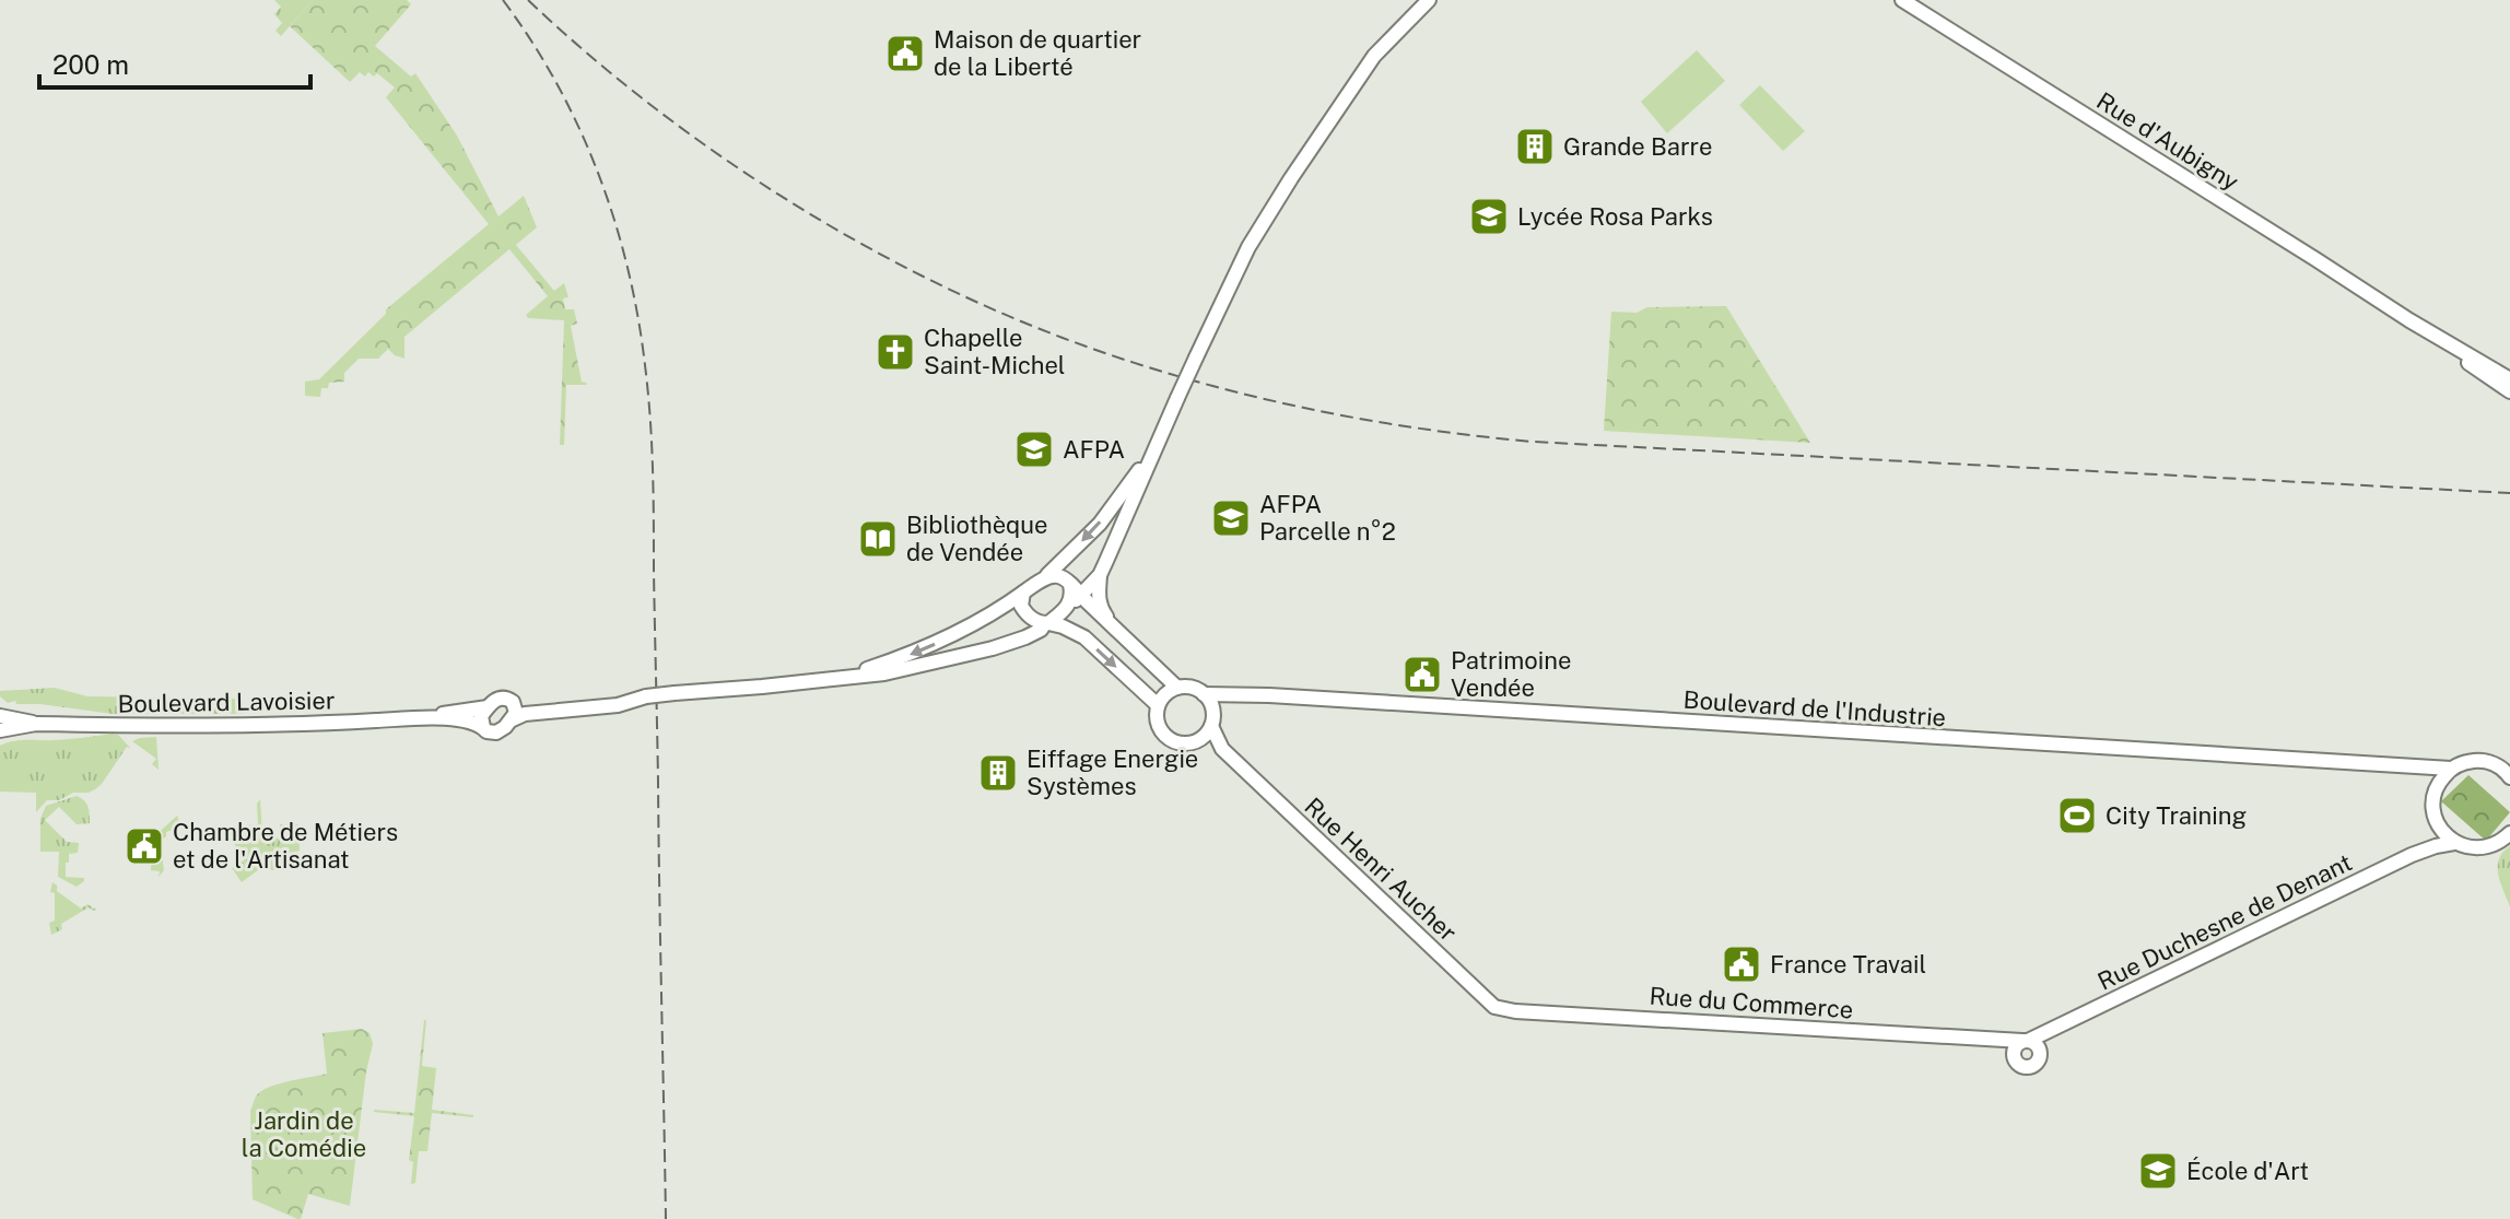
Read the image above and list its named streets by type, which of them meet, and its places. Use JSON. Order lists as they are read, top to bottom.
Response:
{
  "streets": {
    "main road": [
      "Rue d'Aubigny",
      "Boulevard Lavoisier",
      "Boulevard de l'Industrie",
      "Rue Henri Aucher",
      "Rue Duchesne de Denant",
      "Rue du Commerce"
    ]
  },
  "crossings": [
    ["Boulevard de l'Industrie", "Rue Henri Aucher"],
    ["Rue Henri Aucher", "Rue du Commerce"],
    ["Rue Duchesne de Denant", "Rue du Commerce"]
  ],
  "parks": ["Jardin de la Comédie"],
  "places": {
    "public building": [
      "Maison de quartier de la Liberté",
      "Patrimoine Vendée",
      "Chambre de Métiers et de l'Artisanat",
      "France Travail"
    ],
    "building": ["Grande Barre", "Eiffage Energie Systèmes"],
    "school or university": [
      "Lycée Rosa Parks",
      "AFPA",
      "AFPA Parcelle n°2",
      "École d'Art"
    ],
    "church": ["Chapelle Saint-Michel"],
    "library": ["Bibliothèque de Vendée"],
    "sports": ["City Training"]
  },
  "scale_bar": "200 m"
}
